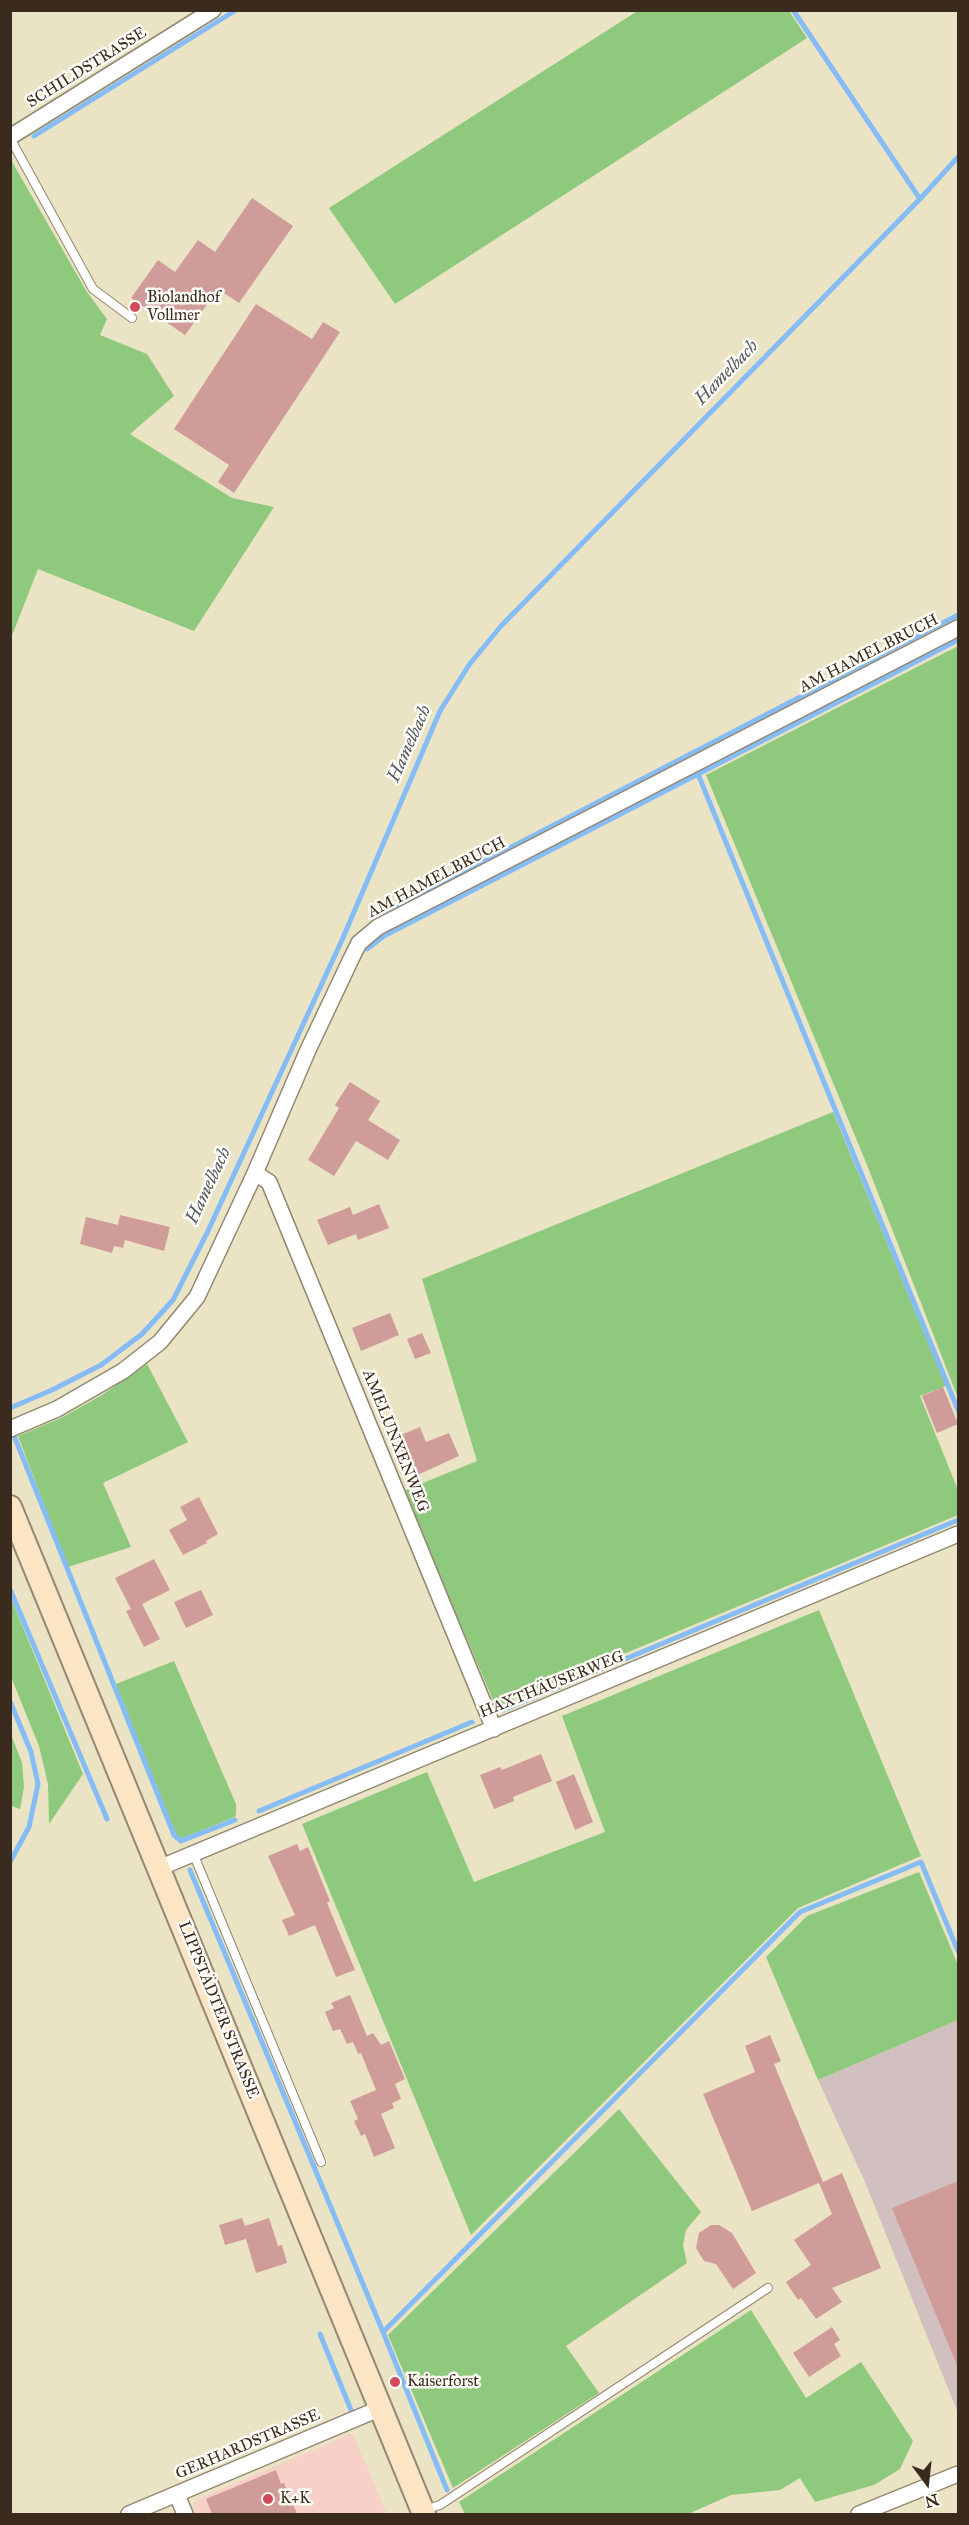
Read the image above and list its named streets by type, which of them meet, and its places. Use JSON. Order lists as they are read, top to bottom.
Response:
{
  "streets": {
    "street": [
      "SCHILDSTRASSE",
      "AM HAMELBRUCH",
      "AMELUNXENWEG",
      "HAXTHÄUSERWEG",
      "LIPPSTÄDTER STRASSE",
      "GERHARDSTRASSE"
    ]
  },
  "crossings": [
    ["AM HAMELBRUCH", "AMELUNXENWEG"],
    ["AMELUNXENWEG", "HAXTHÄUSERWEG"],
    ["HAXTHÄUSERWEG", "LIPPSTÄDTER STRASSE"],
    ["LIPPSTÄDTER STRASSE", "GERHARDSTRASSE"]
  ],
  "water": ["Hamelbach"],
  "places": ["Biolandhof Vollmer", "Kaiserforst", "K+K"],
  "north": "bottom"
}
